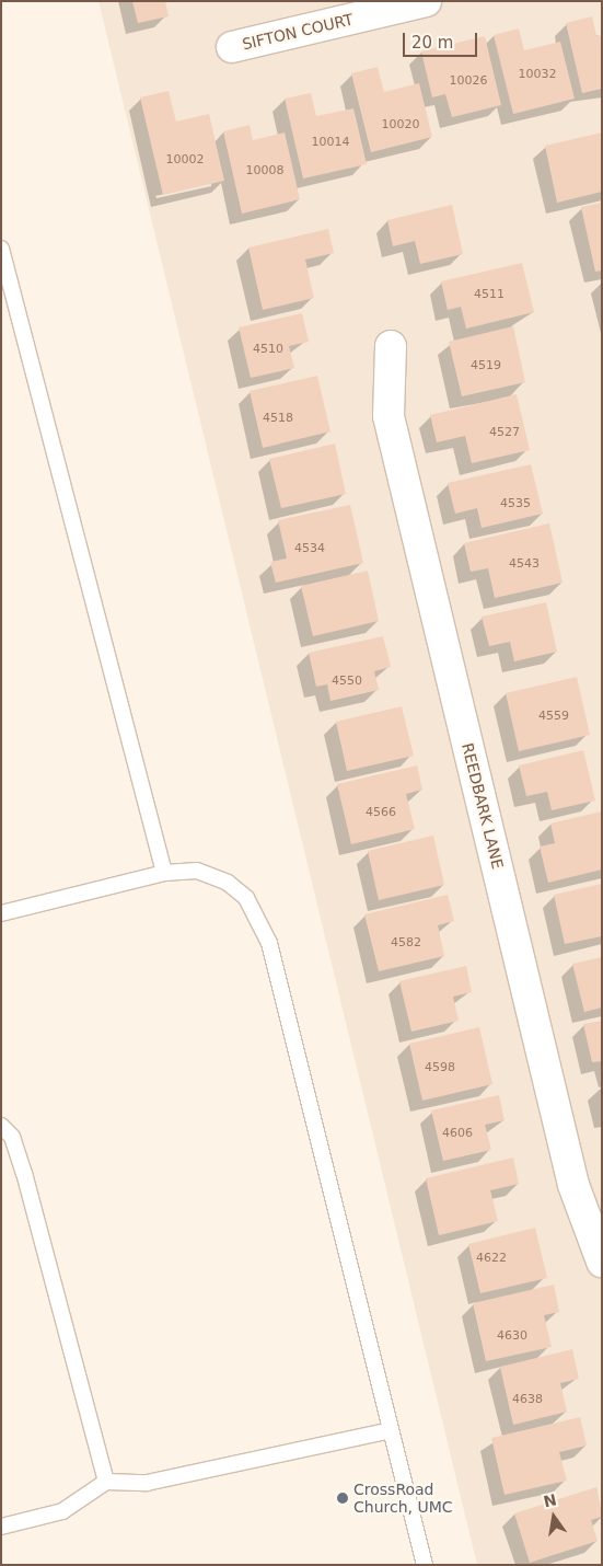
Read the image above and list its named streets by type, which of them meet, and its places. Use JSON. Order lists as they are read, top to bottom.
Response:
{
  "streets": {
    "street": ["SIFTON COURT", "REEDBARK LANE"]
  },
  "places": ["CrossRoad Church, UMC"],
  "house_numbers": [
    "10032",
    "10026",
    "10020",
    "10014",
    "10002",
    "10008",
    "4511",
    "4510",
    "4519",
    "4518",
    "4527",
    "4535",
    "4534",
    "4543",
    "4550",
    "4559",
    "4566",
    "4582",
    "4598",
    "4606",
    "4622",
    "4630",
    "4638"
  ],
  "scale_bar": "20 m",
  "north": "top"
}
